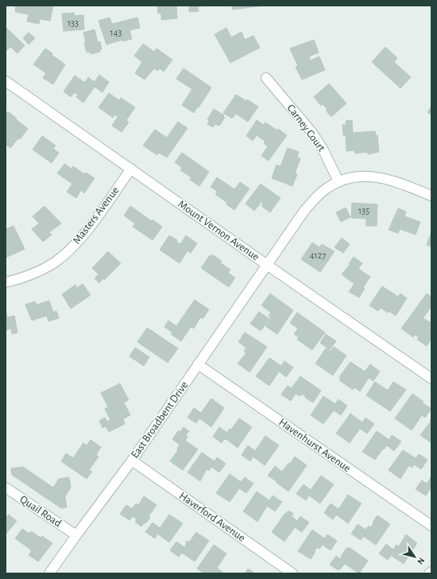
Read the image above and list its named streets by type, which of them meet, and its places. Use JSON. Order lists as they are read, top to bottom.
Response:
{
  "streets": {
    "street": [
      "Carney Court",
      "Masters Avenue",
      "Mount Vernon Avenue",
      "East Broadbent Drive",
      "Havenhurst Avenue",
      "Quail Road",
      "Haverford Avenue"
    ]
  },
  "crossings": [
    ["Carney Court", "East Broadbent Drive"],
    ["Masters Avenue", "Mount Vernon Avenue"],
    ["Mount Vernon Avenue", "East Broadbent Drive"],
    ["East Broadbent Drive", "Havenhurst Avenue"],
    ["East Broadbent Drive", "Quail Road"],
    ["East Broadbent Drive", "Haverford Avenue"]
  ],
  "house_numbers": [
    "133",
    "143",
    "135",
    "4127"
  ],
  "north": "bottom right"
}
